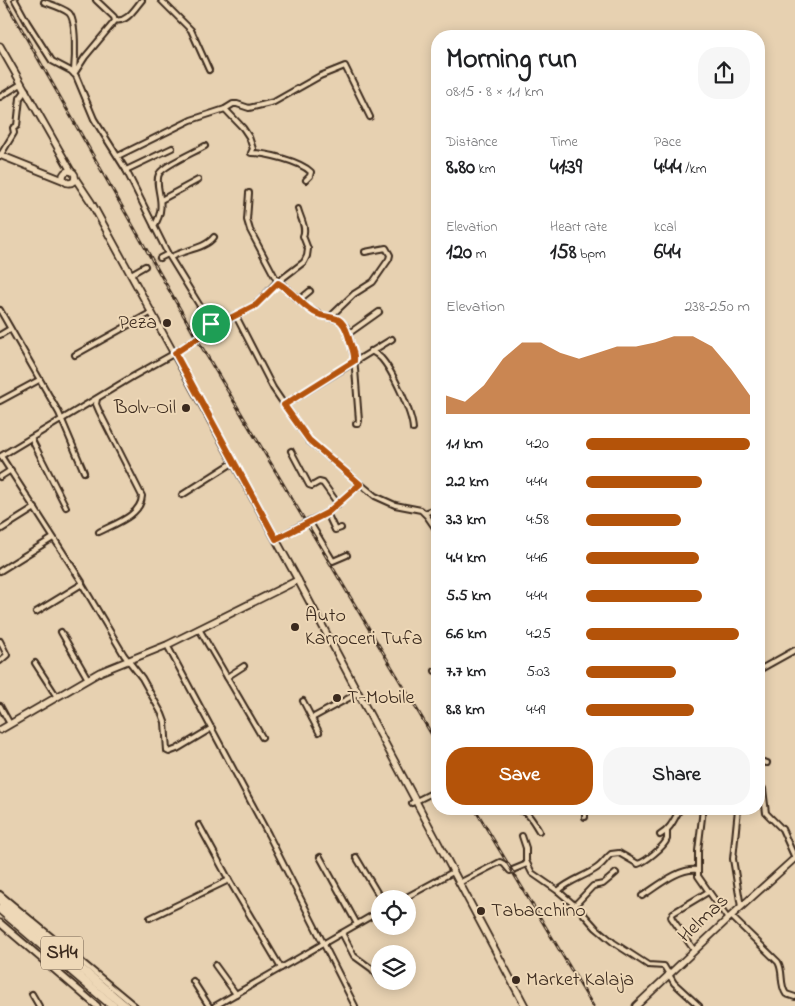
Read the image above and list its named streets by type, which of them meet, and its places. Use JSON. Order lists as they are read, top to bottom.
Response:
{
  "streets": {
    "highway": ["SH4"],
    "main road": ["Helmas"]
  },
  "places": [
    "Peza",
    "Bolv-Oil",
    "Auto Karroceri Tufa",
    "T-Mobile",
    "Tabacchino",
    "Market Kalaja"
  ],
  "page": {
    "heading": ["Morning run", "08:15 · 8 × 1.1 km"],
    "stats": [
      ["Distance", "8.80 km"],
      ["Time", "41:39"],
      ["Pace", "4:44 /km"],
      ["Elevation", "120 m"],
      ["Heart rate", "158 bpm"],
      ["kcal", "644"]
    ],
    "chart": ["Elevation", "238–250 m"],
    "list": [
      {
        "name": "1.1 km",
        "note": "4:20"
      },
      {
        "name": "2.2 km",
        "note": "4:44"
      },
      {
        "name": "3.3 km",
        "note": "4:58"
      },
      {
        "name": "4.4 km",
        "note": "4:46"
      },
      {
        "name": "5.5 km",
        "note": "4:44"
      },
      {
        "name": "6.6 km",
        "note": "4:25"
      },
      {
        "name": "7.7 km",
        "note": "5:03"
      },
      {
        "name": "8.8 km",
        "note": "4:49"
      }
    ],
    "buttons": ["Save", "Share"]
  }
}
